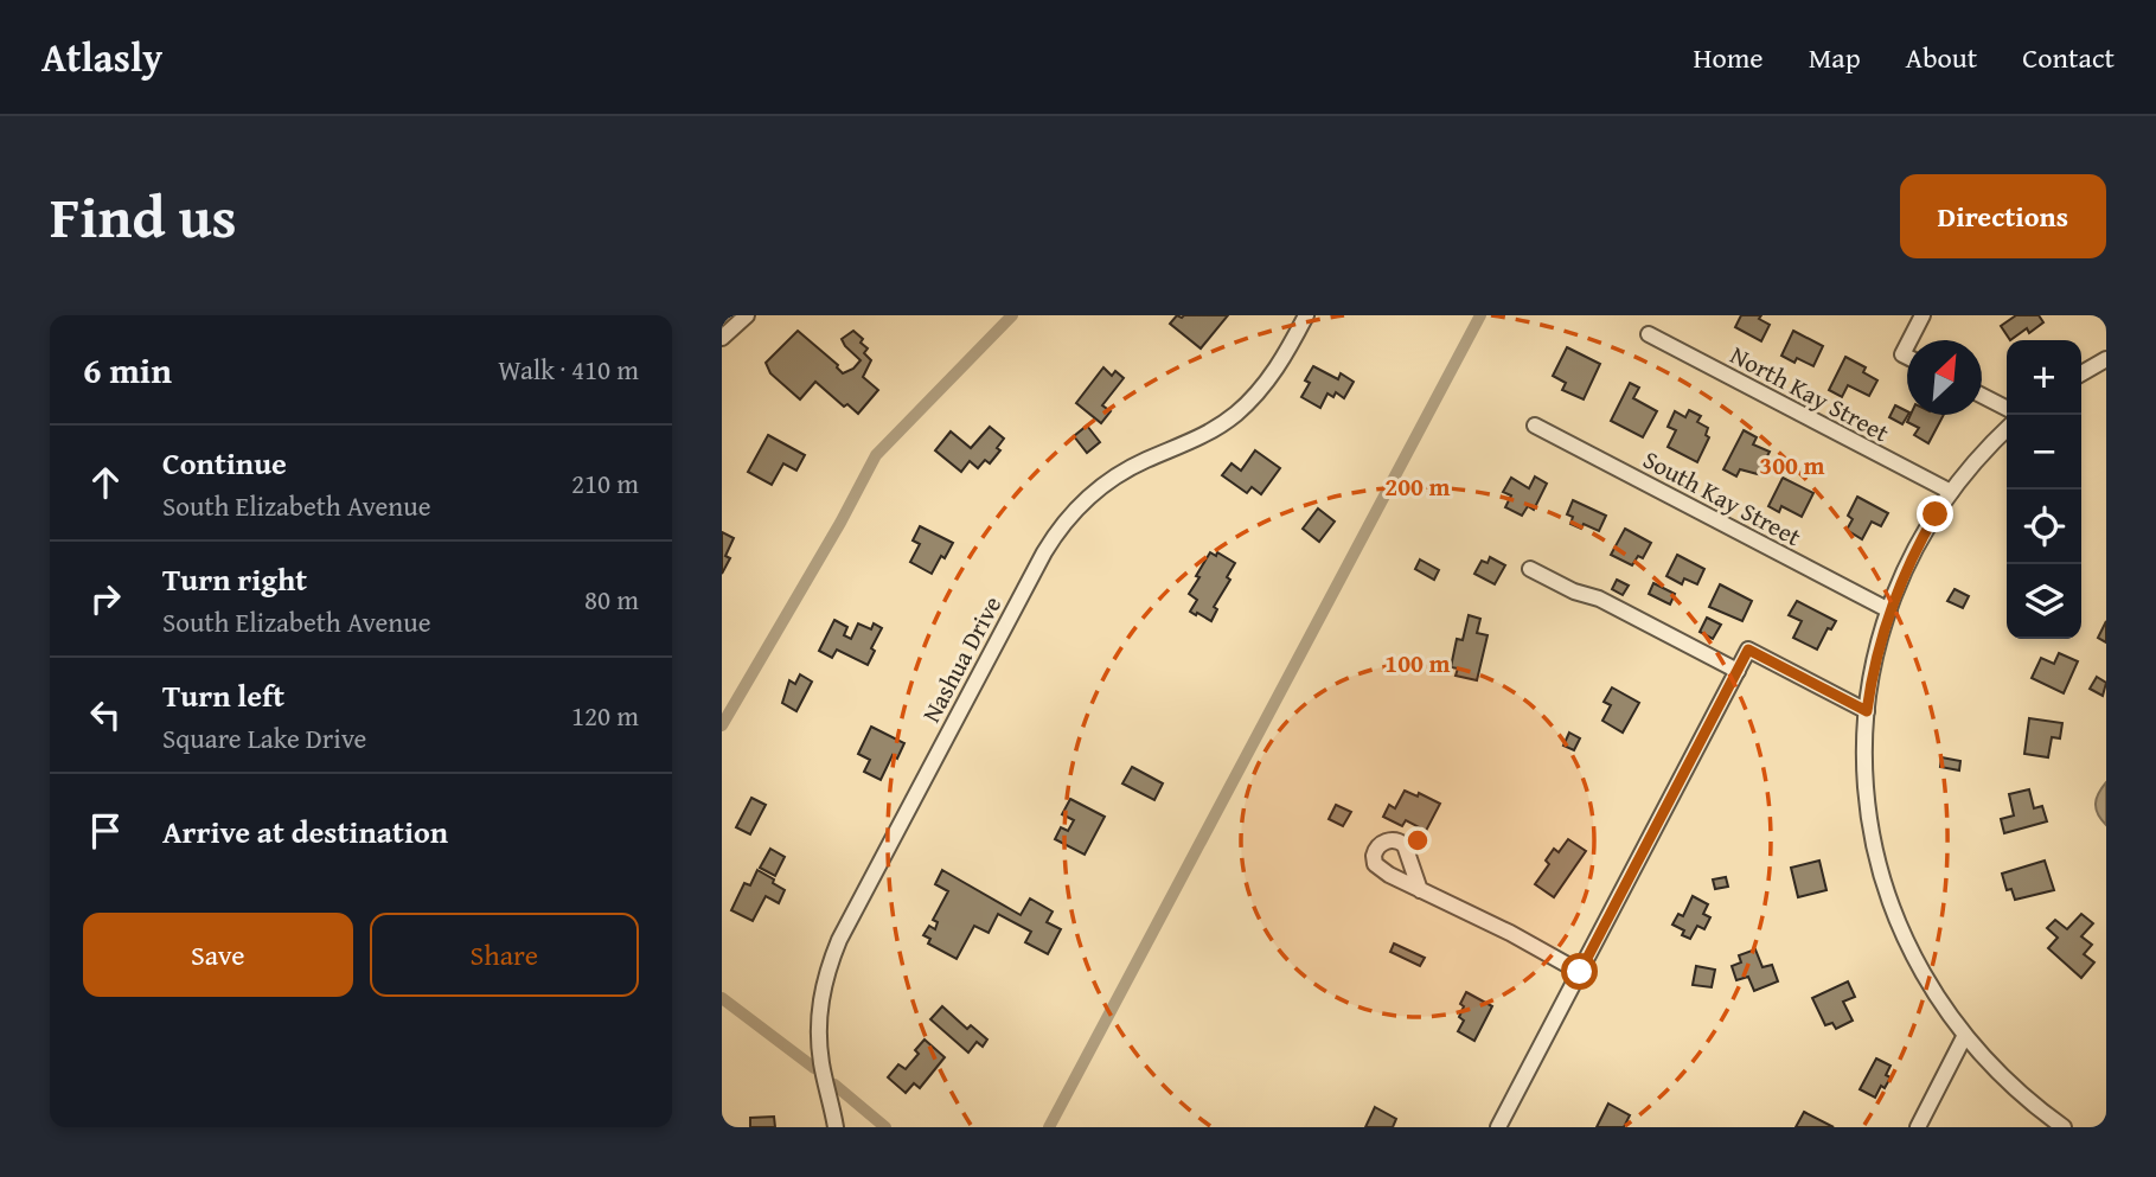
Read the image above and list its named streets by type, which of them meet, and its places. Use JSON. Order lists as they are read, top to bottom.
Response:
{
  "streets": {
    "street": ["North Kay Street", "South Kay Street", "Nashua Drive"]
  },
  "north": "top right",
  "page": {
    "header": "Atlasly",
    "nav": [
      "Home",
      "Map",
      "About",
      "Contact"
    ],
    "title": "Find us",
    "buttons": [
      "Directions",
      ["Save", "Share"]
    ],
    "heading": ["6 min", "Walk · 410 m"],
    "map_buttons": ["+", "−"],
    "list": [
      ["Continue", "South Elizabeth Avenue", "210 m"],
      ["Turn right", "South Elizabeth Avenue", "80 m"],
      ["Turn left", "Square Lake Drive", "120 m"],
      "Arrive at destination"
    ]
  },
  "rings": ["300 m", "200 m", "100 m"]
}
